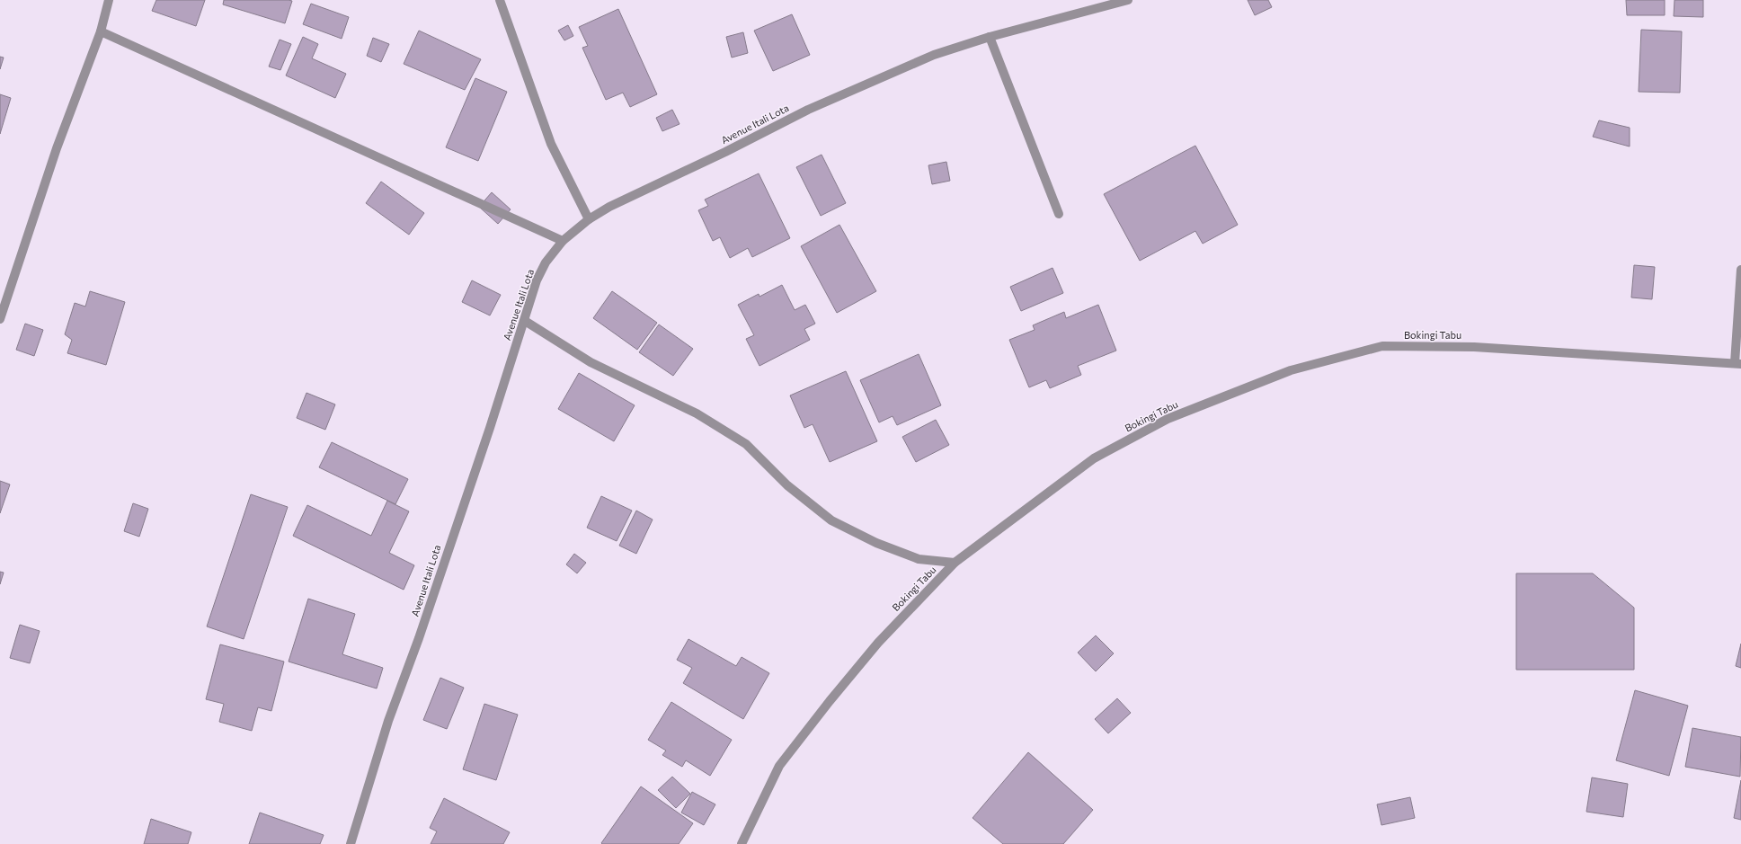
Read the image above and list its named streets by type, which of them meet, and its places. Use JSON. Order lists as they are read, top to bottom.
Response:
{
  "streets": {
    "street": ["Avenue Itali Lota", "Bokingi Tabu"]
  }
}
